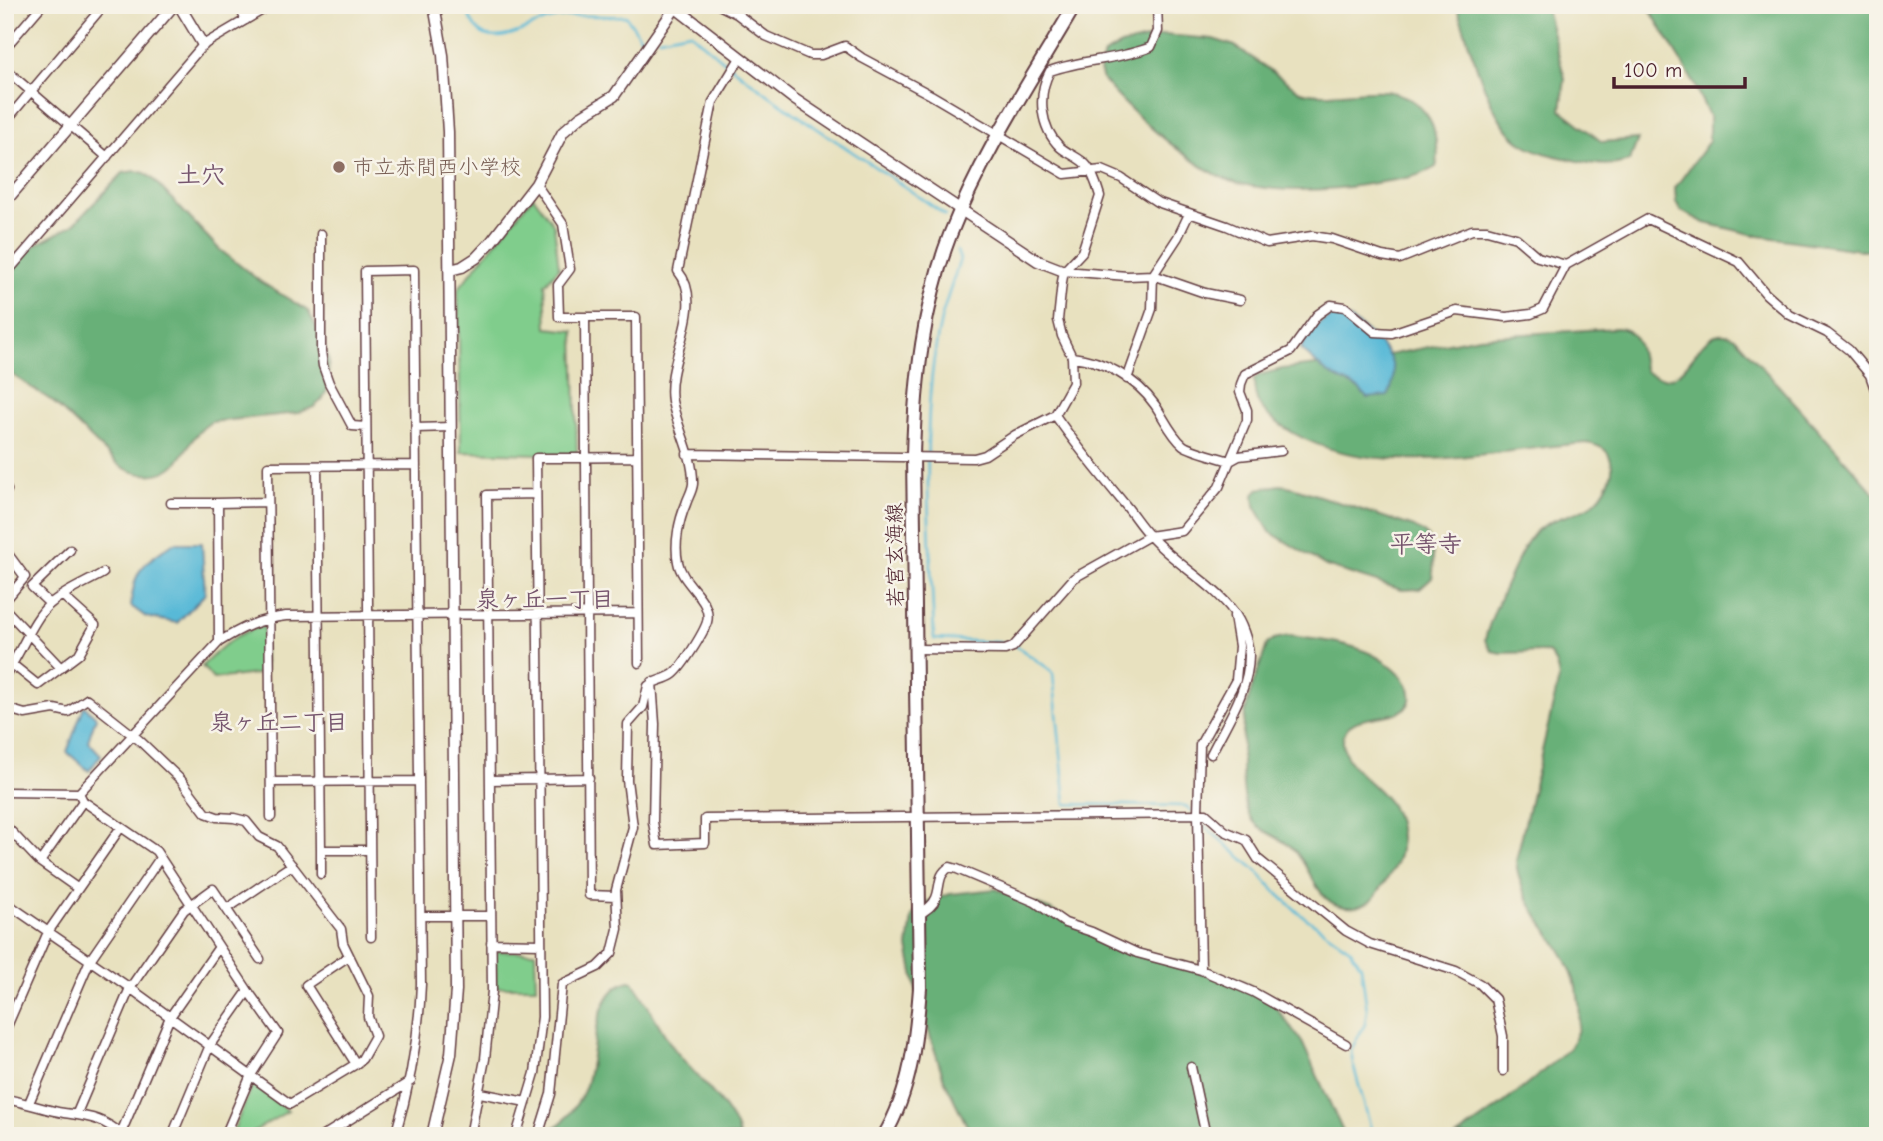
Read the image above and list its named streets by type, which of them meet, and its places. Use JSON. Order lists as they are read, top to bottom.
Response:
{
  "streets": {
    "main road": ["若宮玄海線"]
  },
  "districts": [
    "土穴",
    "平等寺",
    "泉ヶ丘一丁目",
    "泉ヶ丘二丁目"
  ],
  "places": ["市立赤間西小学校"],
  "scale_bar": "100 m"
}
